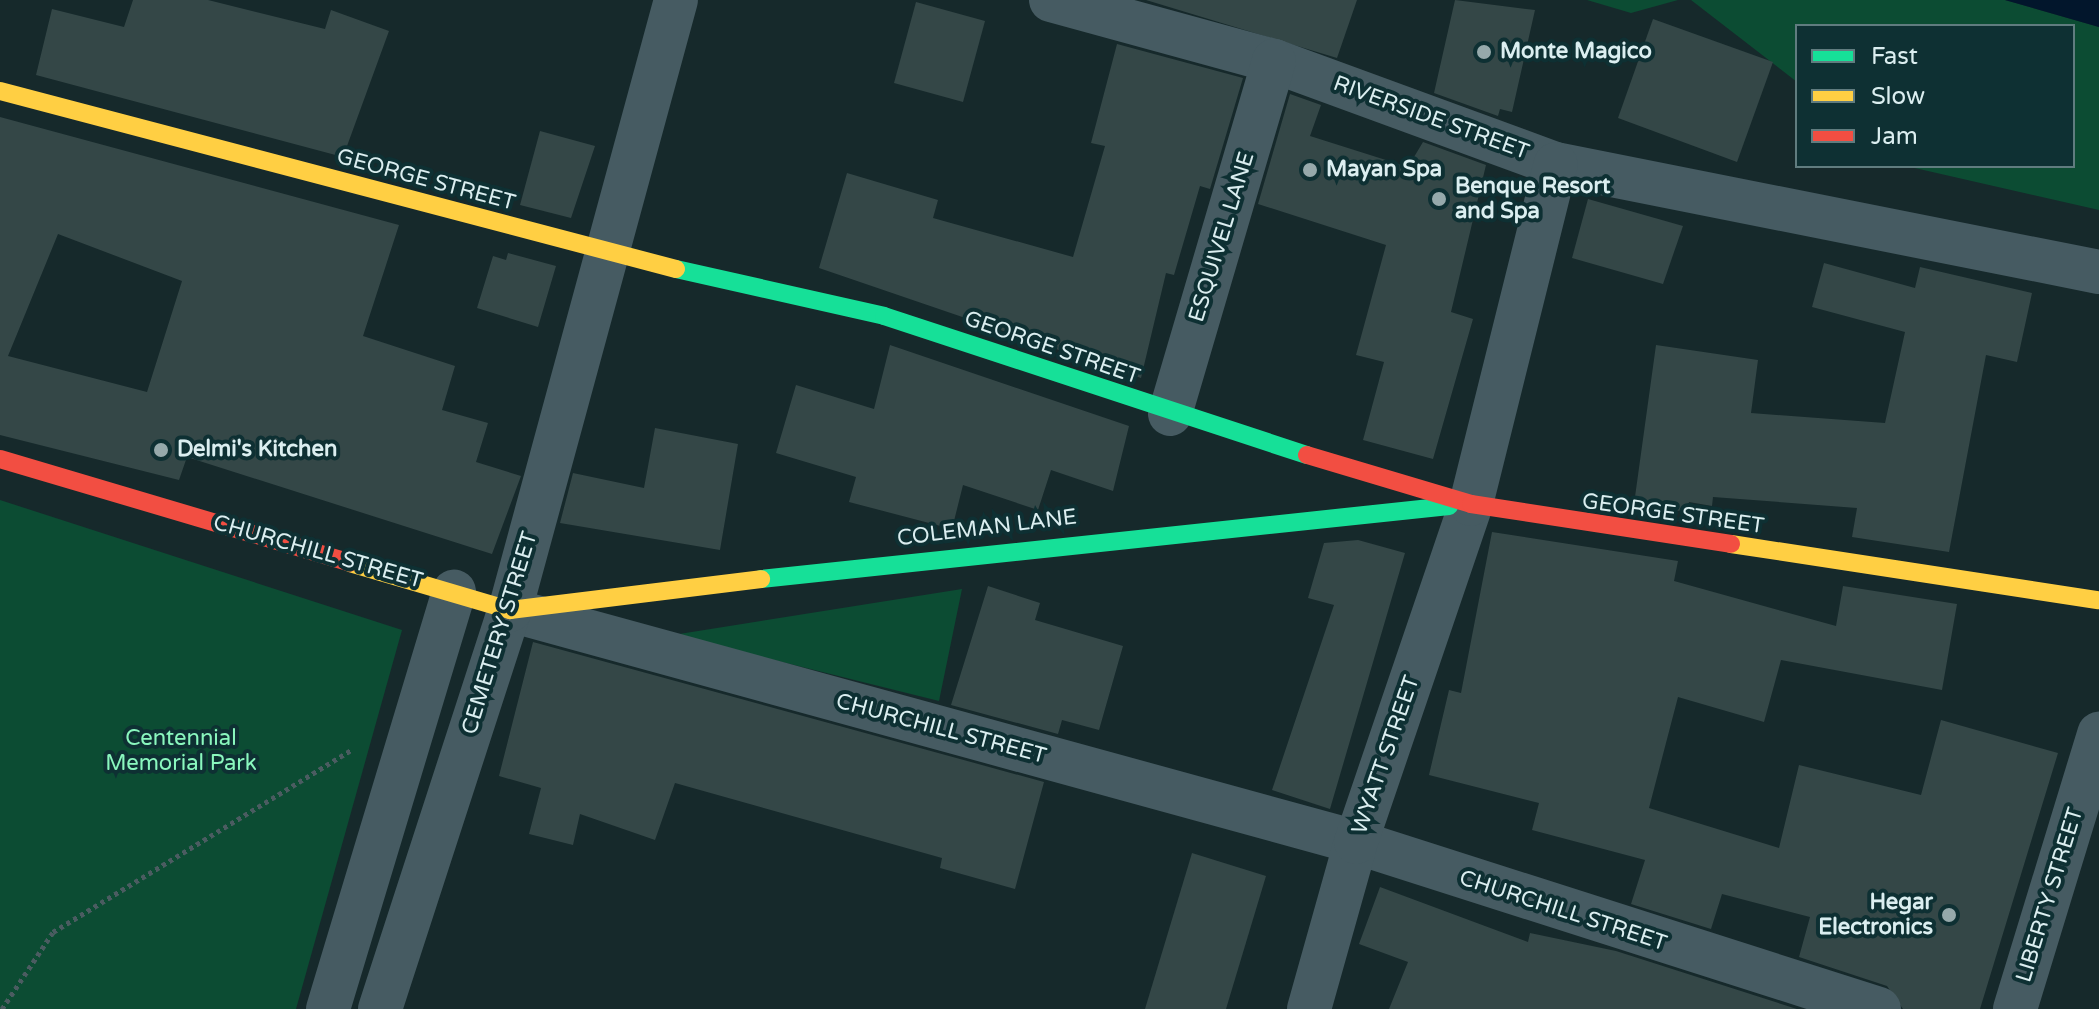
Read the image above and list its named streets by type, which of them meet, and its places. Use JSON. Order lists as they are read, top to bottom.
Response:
{
  "streets": {
    "street": [
      "RIVERSIDE STREET",
      "GEORGE STREET",
      "ESQUIVEL LANE",
      "COLEMAN LANE",
      "CHURCHILL STREET",
      "CEMETERY STREET",
      "WYATT STREET",
      "LIBERTY STREET"
    ]
  },
  "crossings": [
    ["RIVERSIDE STREET", "ESQUIVEL LANE"],
    ["RIVERSIDE STREET", "WYATT STREET"],
    ["GEORGE STREET", "ESQUIVEL LANE"],
    ["GEORGE STREET", "COLEMAN LANE"],
    ["GEORGE STREET", "CEMETERY STREET"],
    ["GEORGE STREET", "WYATT STREET"],
    ["COLEMAN LANE", "CHURCHILL STREET"],
    ["COLEMAN LANE", "CEMETERY STREET"],
    ["COLEMAN LANE", "WYATT STREET"],
    ["CHURCHILL STREET", "CEMETERY STREET"],
    ["CHURCHILL STREET", "WYATT STREET"]
  ],
  "parks": ["Centennial Memorial Park"],
  "places": [
    "Monte Magico",
    "Mayan Spa",
    "Benque Resort and Spa",
    "Delmi's Kitchen",
    "Hegar Electronics"
  ],
  "legend": ["Fast", "Slow", "Jam"]
}
